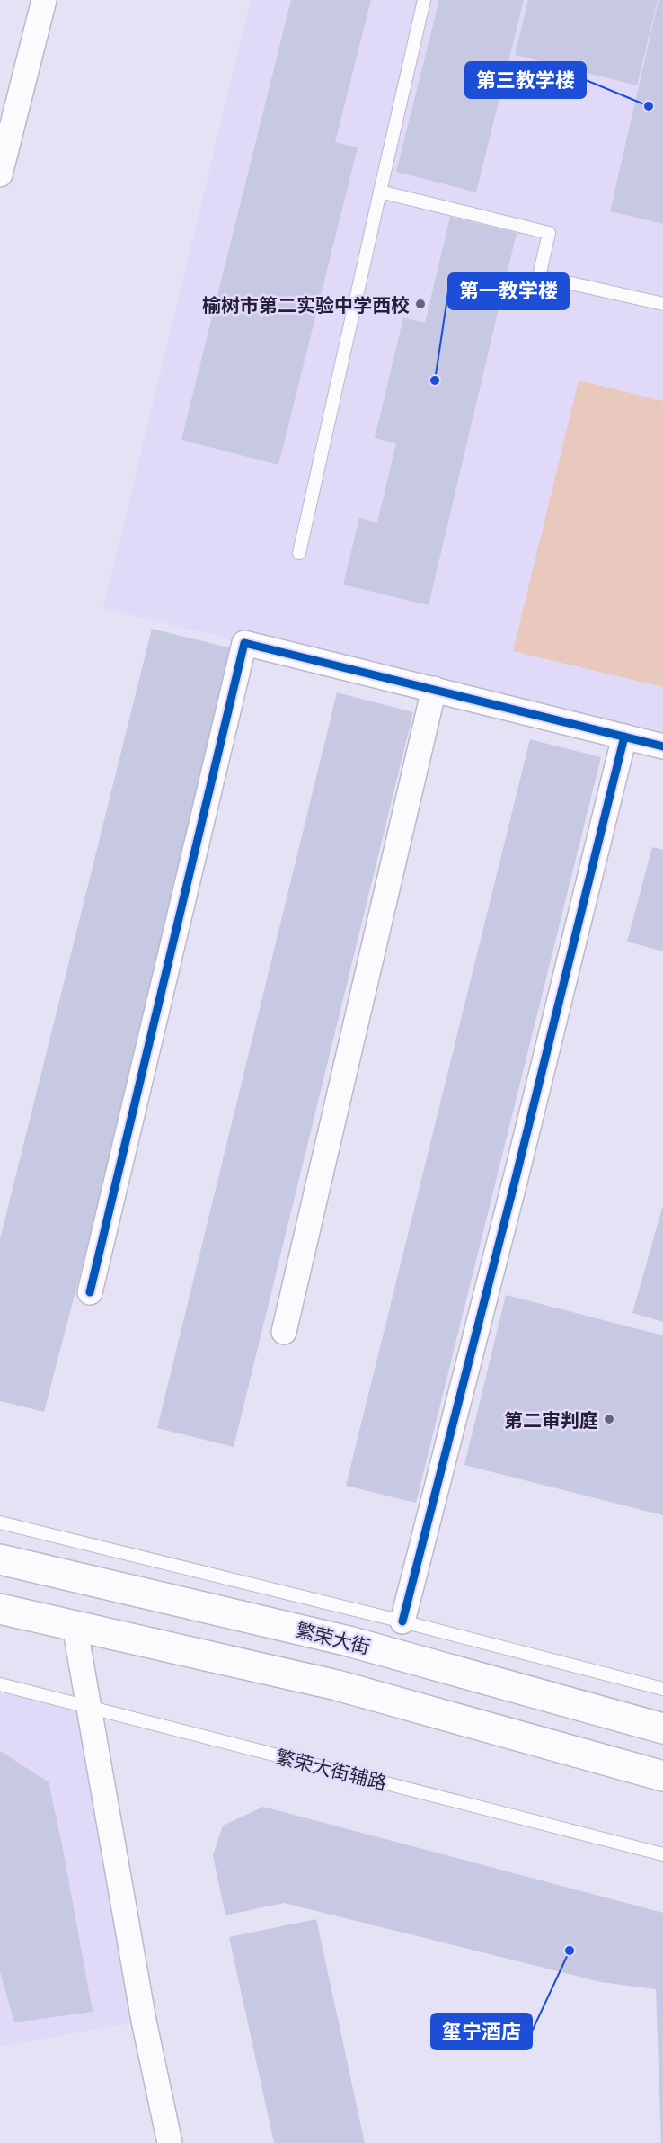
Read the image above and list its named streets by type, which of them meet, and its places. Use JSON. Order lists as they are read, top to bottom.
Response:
{
  "streets": {
    "main road": ["繁荣大街"],
    "lane": ["繁荣大街辅路"]
  },
  "places": [
    "第三教学楼",
    "榆树市第二实验中学西校",
    "第一教学楼",
    "第二审判庭",
    "玺宁酒店"
  ]
}
